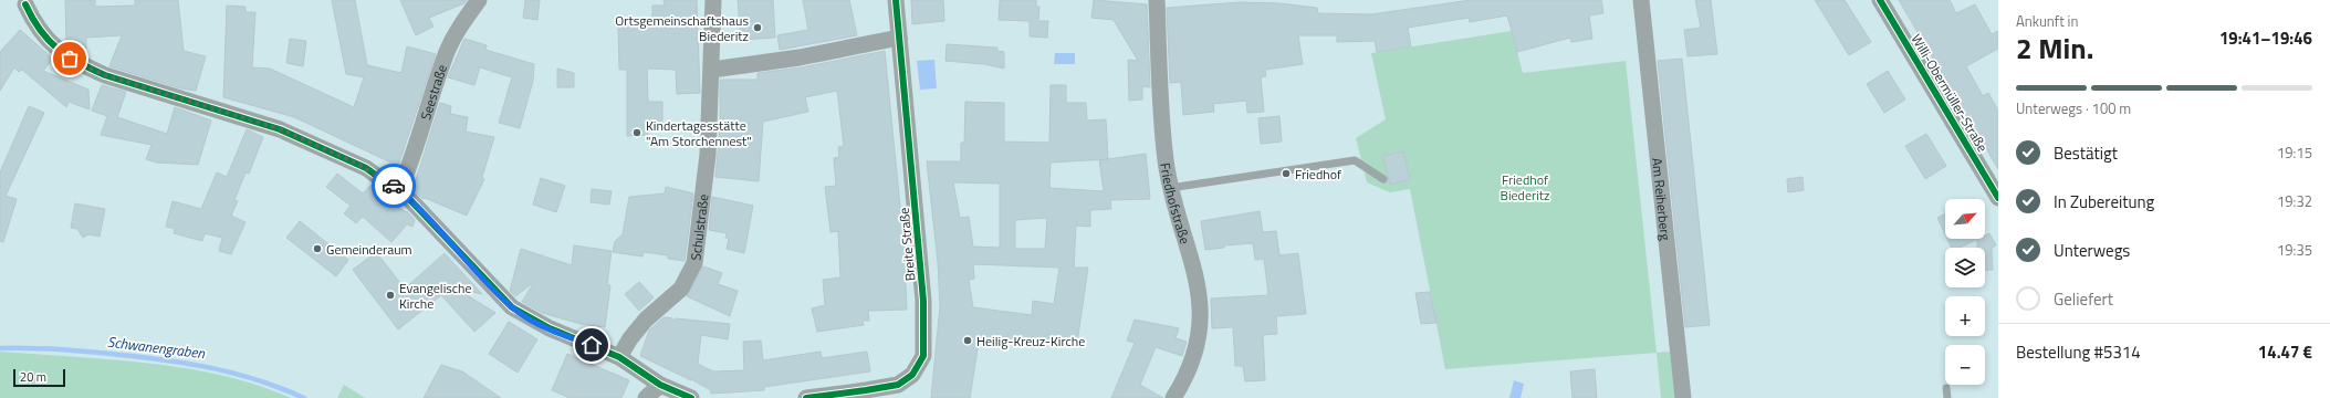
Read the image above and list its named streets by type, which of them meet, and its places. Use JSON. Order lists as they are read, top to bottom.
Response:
{
  "streets": {
    "street": [
      "Seestraße",
      "Willi-Obermüller-Straße",
      "Am Reiherberg",
      "Friedhofstraße",
      "Schulstraße",
      "Breite Straße"
    ]
  },
  "water": ["Schwanengraben"],
  "parks": ["Friedhof Biederitz"],
  "places": [
    "Ortsgemeinschaftshaus Biederitz",
    "Kindertagesstätte \"Am Storchennest\"",
    "Friedhof",
    "Gemeinderaum",
    "Evangelische Kirche",
    "Heilig-Kreuz-Kirche"
  ],
  "scale_bar": "20 m",
  "north": "top right",
  "page": {
    "heading": ["2 Min.", "Ankunft in", "19:41–19:46"],
    "panel": ["Bestellung #5314", "14.47 €"],
    "bar": "Unterwegs · 100 m",
    "list": [
      ["Bestätigt", "19:15"],
      ["In Zubereitung", "19:32"],
      ["Unterwegs", "19:35"],
      "Geliefert"
    ],
    "map_buttons": ["+", "−"],
    "scale": "20 m"
  }
}
